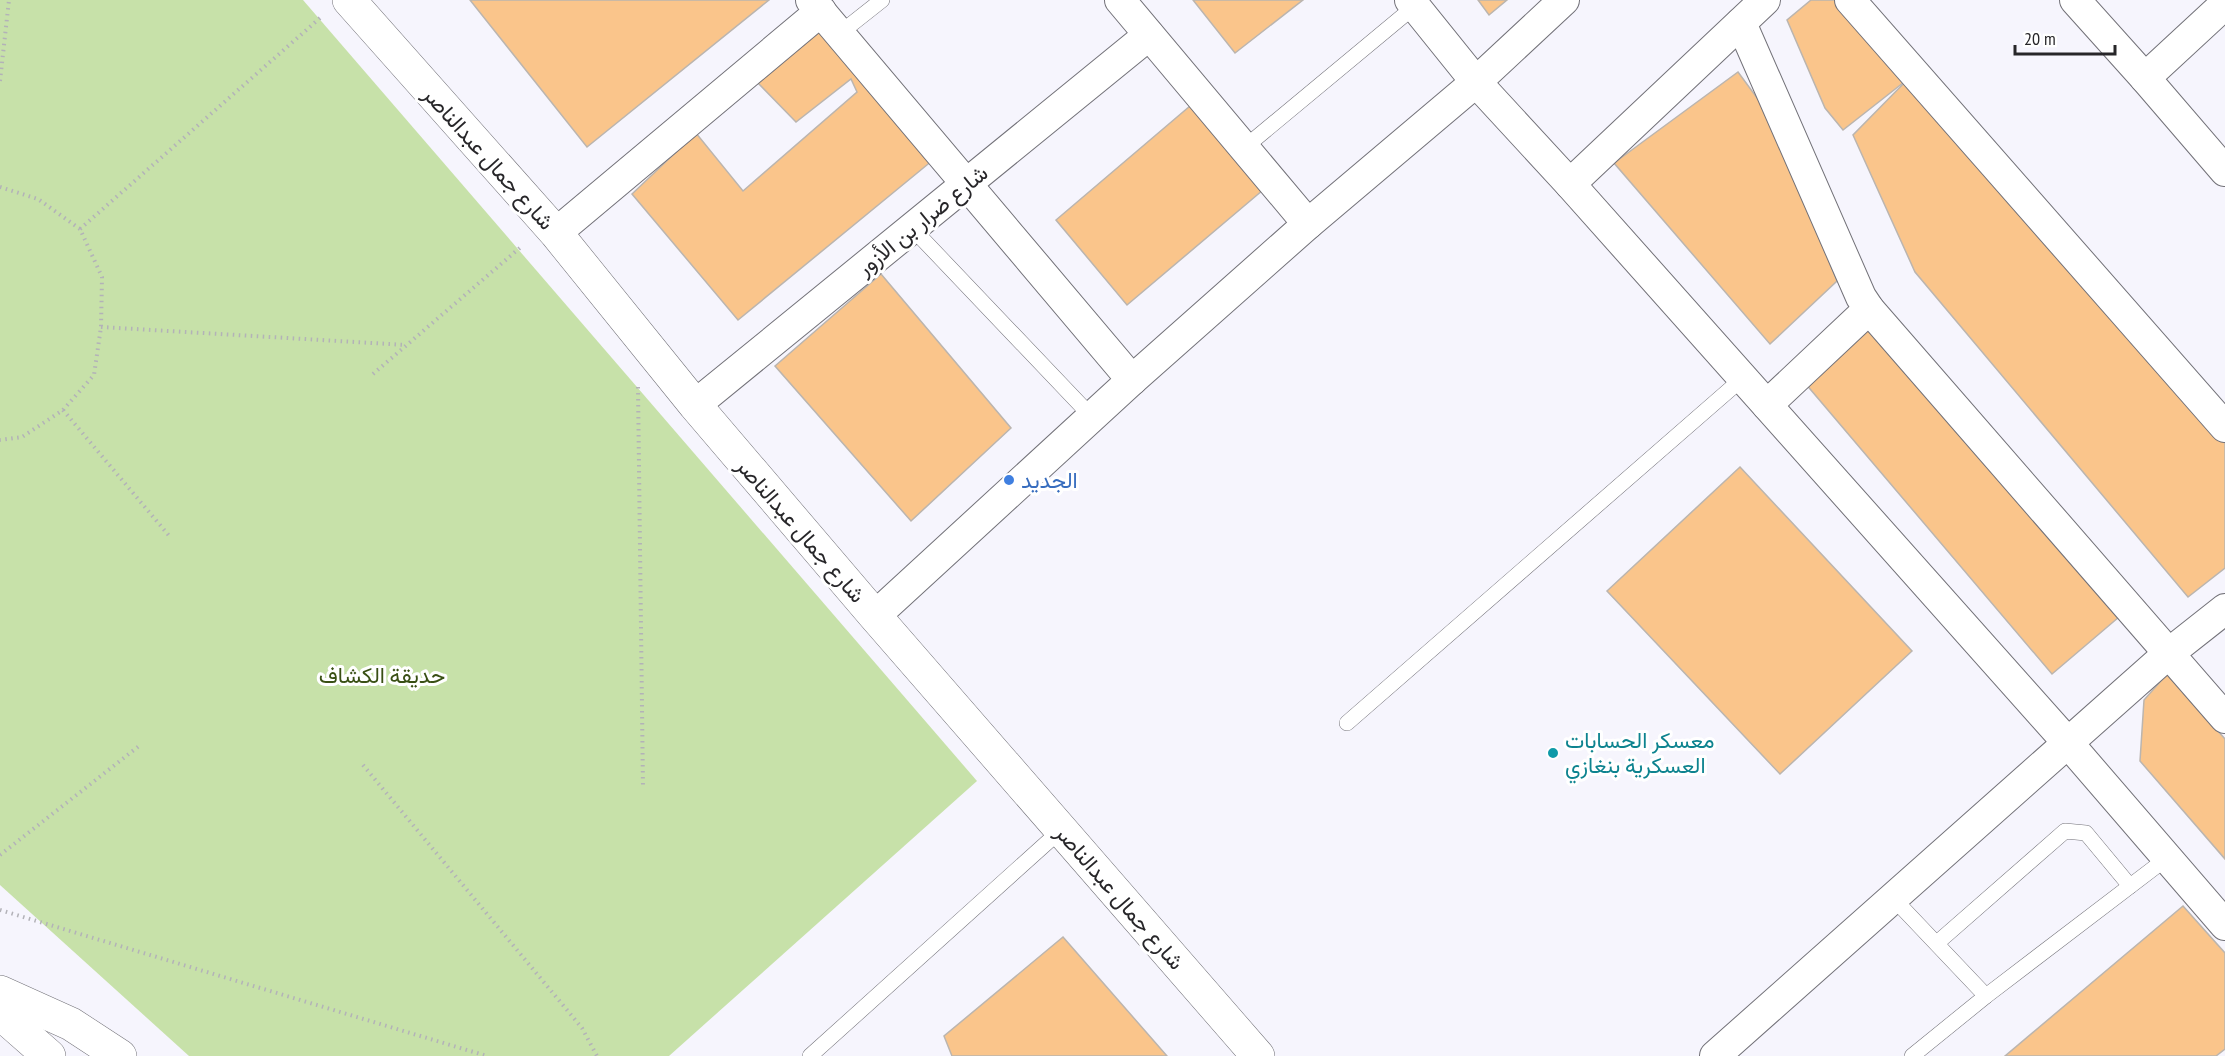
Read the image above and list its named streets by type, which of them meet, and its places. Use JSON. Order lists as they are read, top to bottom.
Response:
{
  "streets": {
    "main road": ["شارع جمال عبدالناصر"],
    "street": ["شارع ضرار بن الأزور"]
  },
  "crossings": [
    ["شارع جمال عبدالناصر", "شارع ضرار بن الأزور"]
  ],
  "parks": ["حديقة الكشاف"],
  "places": ["الجديد", "معسكر الحسابات العسكرية بنغازي"],
  "scale_bar": "20 m"
}
